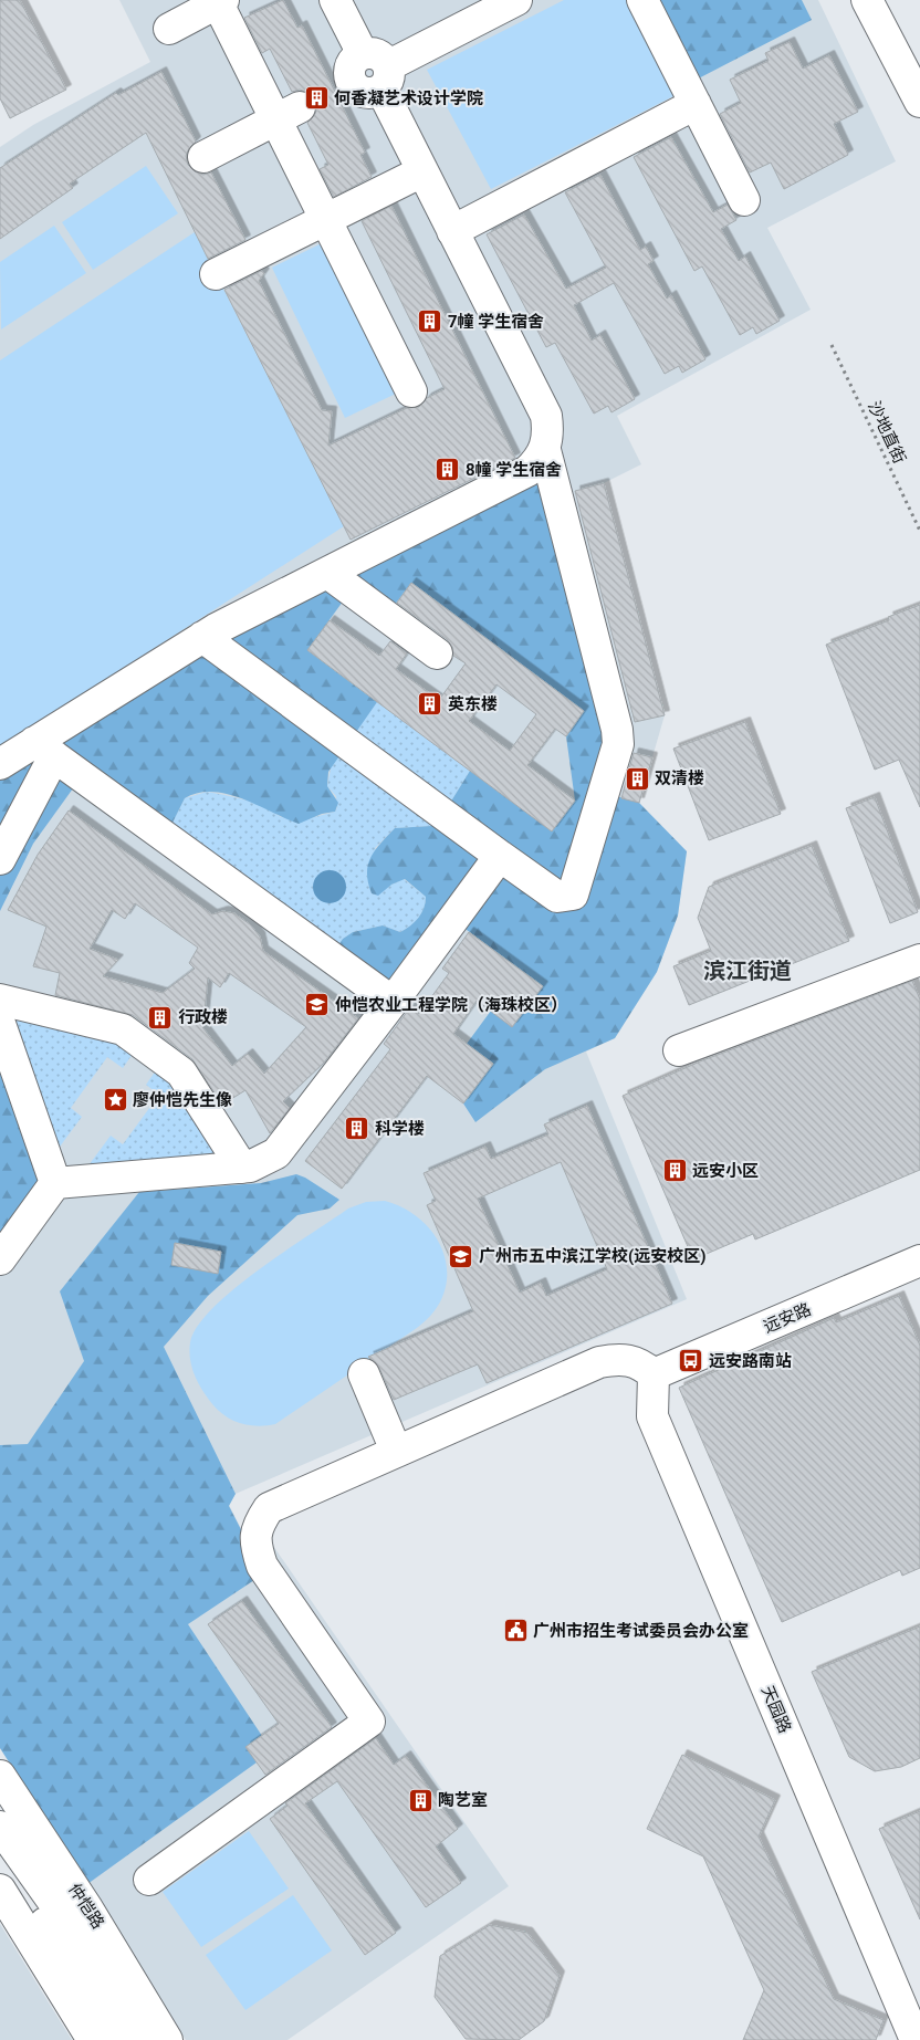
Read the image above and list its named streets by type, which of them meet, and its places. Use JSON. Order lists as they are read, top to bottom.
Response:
{
  "streets": {
    "main road": ["远安路", "天园路", "仲恺路"],
    "path": ["沙地直街"]
  },
  "crossings": [
    ["远安路", "天园路"]
  ],
  "districts": ["滨江街道"],
  "places": {
    "building": [
      "何香凝艺术设计学院",
      "7幢 学生宿舍",
      "8幢 学生宿舍",
      "英东楼",
      "双清楼",
      "行政楼",
      "科学楼",
      "远安小区",
      "陶艺室"
    ],
    "school or university": ["仲恺农业工程学院（海珠校区）", "广州市五中滨江学校(远安校区)"],
    "place": ["廖仲恺先生像"],
    "bus stop": ["远安路南站"],
    "public building": ["广州市招生考试委员会办公室"]
  }
}
